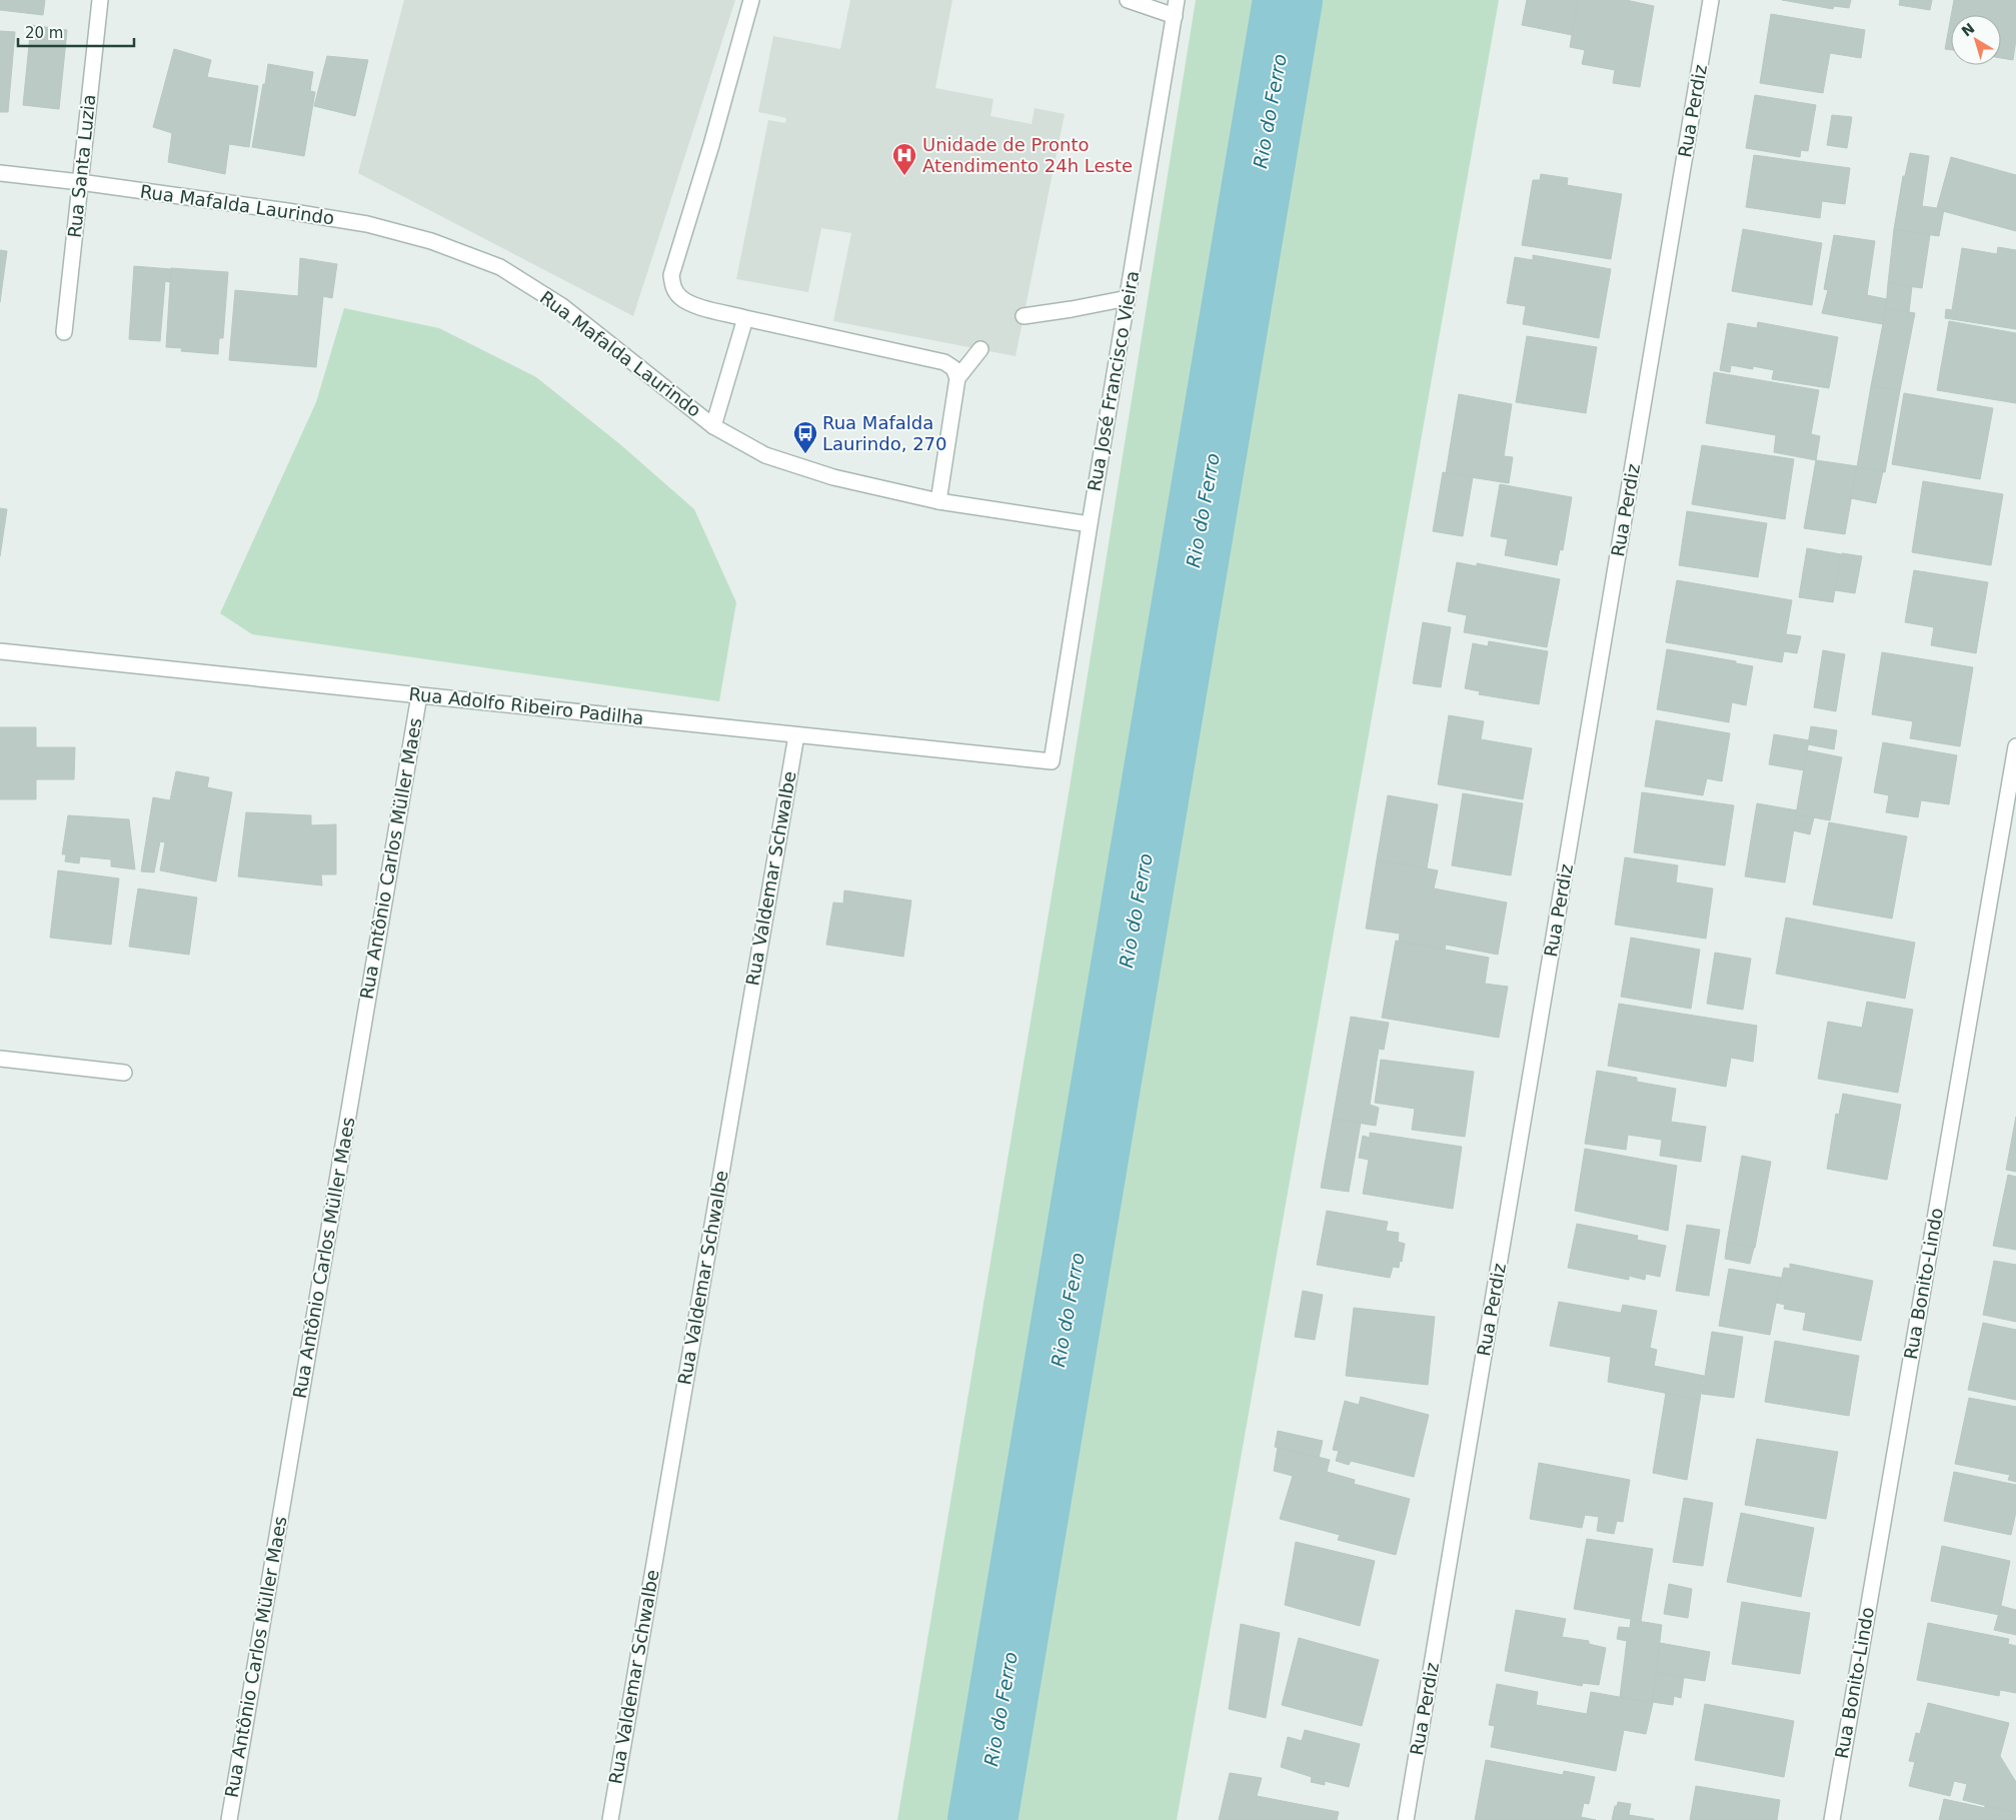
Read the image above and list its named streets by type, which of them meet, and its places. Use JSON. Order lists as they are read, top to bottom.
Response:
{
  "streets": {
    "street": [
      "Rua Perdiz",
      "Rua Santa Luzia",
      "Rua Mafalda Laurindo",
      "Rua José Francisco Vieira",
      "Rua Adolfo Ribeiro Padilha",
      "Rua Antônio Carlos Müller Maes",
      "Rua Valdemar Schwalbe",
      "Rua Bonito-Lindo"
    ]
  },
  "crossings": [
    ["Rua Santa Luzia", "Rua Mafalda Laurindo"],
    ["Rua Mafalda Laurindo", "Rua José Francisco Vieira"],
    ["Rua José Francisco Vieira", "Rua Adolfo Ribeiro Padilha"],
    ["Rua Adolfo Ribeiro Padilha", "Rua Antônio Carlos Müller Maes"],
    ["Rua Adolfo Ribeiro Padilha", "Rua Valdemar Schwalbe"]
  ],
  "water": ["Rio do Ferro"],
  "places": {
    "hospital": ["Unidade de Pronto Atendimento 24h Leste"],
    "bus stop": ["Rua Mafalda Laurindo, 270"]
  },
  "scale_bar": "20 m",
  "north": "top left"
}
